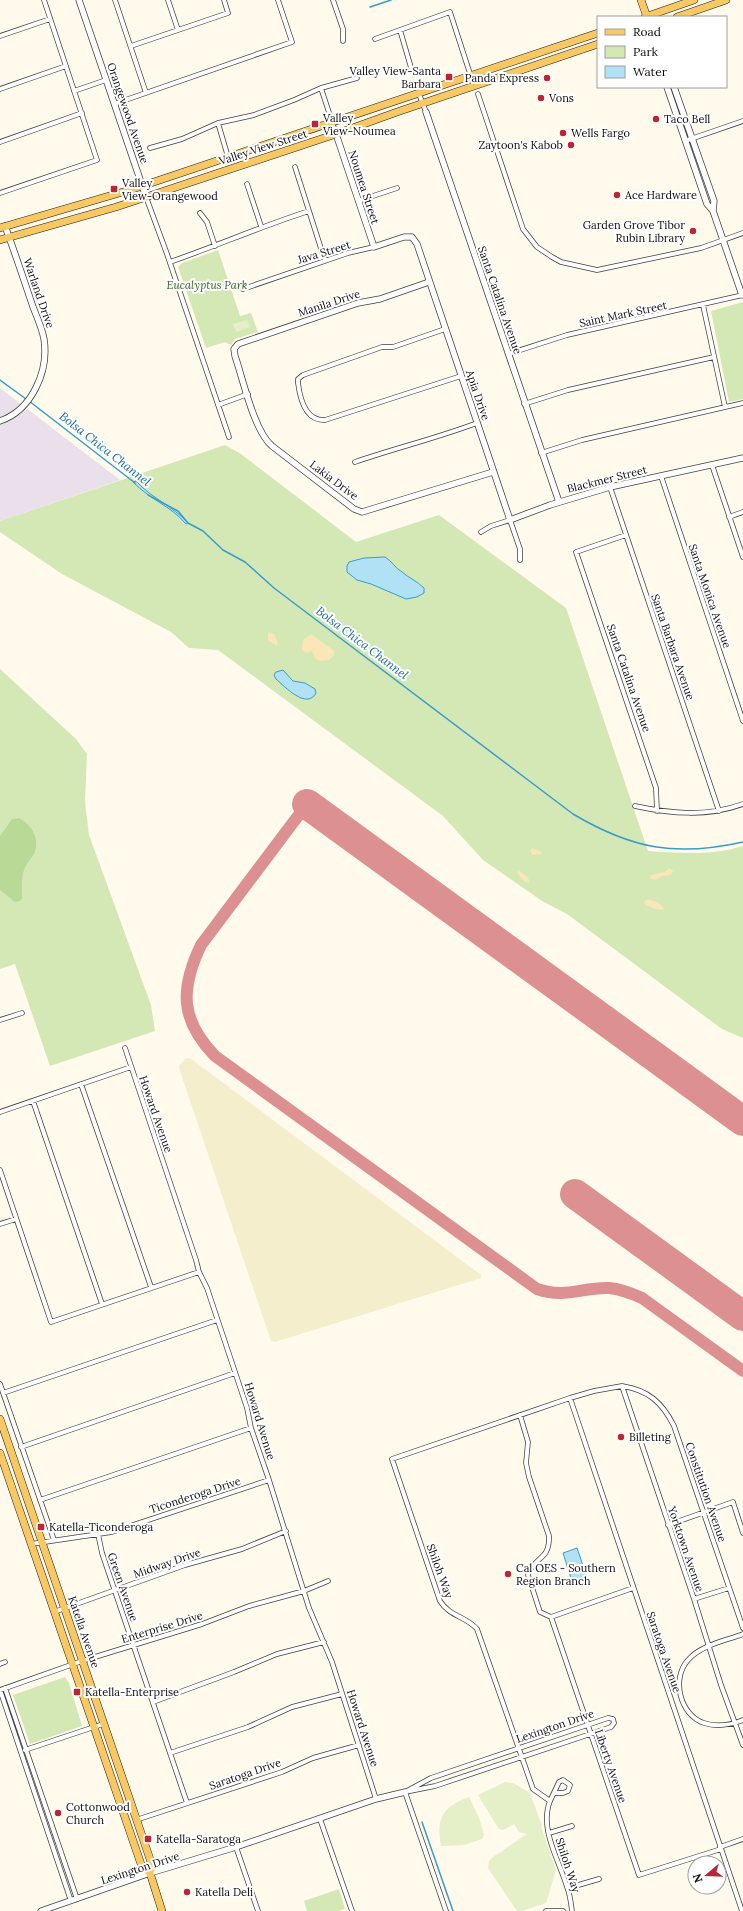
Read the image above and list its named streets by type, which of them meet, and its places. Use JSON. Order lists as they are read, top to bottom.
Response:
{
  "streets": {
    "main road": ["Valley View Street", "Katella Avenue"],
    "street": [
      "Orangewood Avenue",
      "Noumea Street",
      "Java Street",
      "Warland Drive",
      "Santa Catalina Avenue",
      "Manila Drive",
      "Saint Mark Street",
      "Apia Drive",
      "Blackmer Street",
      "Lakia Drive",
      "Santa Monica Avenue",
      "Santa Barbara Avenue",
      "Howard Avenue",
      "Constitution Avenue",
      "Ticonderoga Drive",
      "Yorktown Avenue",
      "Midway Drive",
      "Shiloh Way",
      "Green Avenue",
      "Enterprise Drive",
      "Saratoga Avenue",
      "Lexington Drive",
      "Liberty Avenue",
      "Saratoga Drive"
    ]
  },
  "crossings": [
    ["Orangewood Avenue", "Valley View Street"],
    ["Valley View Street", "Noumea Street"],
    ["Valley View Street", "Warland Drive"],
    ["Valley View Street", "Santa Catalina Avenue"],
    ["Noumea Street", "Java Street"],
    ["Java Street", "Apia Drive"],
    ["Santa Catalina Avenue", "Saint Mark Street"],
    ["Santa Catalina Avenue", "Blackmer Street"],
    ["Santa Catalina Avenue", "Santa Barbara Avenue"],
    ["Manila Drive", "Apia Drive"],
    ["Manila Drive", "Lakia Drive"],
    ["Apia Drive", "Blackmer Street"],
    ["Apia Drive", "Lakia Drive"],
    ["Blackmer Street", "Santa Monica Avenue"],
    ["Blackmer Street", "Santa Barbara Avenue"],
    ["Howard Avenue", "Ticonderoga Drive"],
    ["Howard Avenue", "Midway Drive"],
    ["Howard Avenue", "Enterprise Drive"],
    ["Howard Avenue", "Lexington Drive"],
    ["Howard Avenue", "Saratoga Drive"],
    ["Constitution Avenue", "Yorktown Avenue"],
    ["Constitution Avenue", "Shiloh Way"],
    ["Ticonderoga Drive", "Green Avenue"],
    ["Ticonderoga Drive", "Katella Avenue"],
    ["Yorktown Avenue", "Shiloh Way"],
    ["Midway Drive", "Green Avenue"],
    ["Midway Drive", "Katella Avenue"],
    ["Shiloh Way", "Saratoga Avenue"],
    ["Shiloh Way", "Lexington Drive"],
    ["Green Avenue", "Enterprise Drive"],
    ["Green Avenue", "Saratoga Drive"],
    ["Enterprise Drive", "Katella Avenue"],
    ["Katella Avenue", "Lexington Drive"],
    ["Katella Avenue", "Saratoga Drive"],
    ["Saratoga Avenue", "Liberty Avenue"],
    ["Lexington Drive", "Liberty Avenue"]
  ],
  "water": ["Bolsa Chica Channel"],
  "parks": ["Eucalyptus Park"],
  "places": {
    "transit": [
      "Valley View-Santa Barbara",
      "Valley View-Noumea",
      "Valley View-Orangewood",
      "Katella-Ticonderoga",
      "Katella-Enterprise",
      "Katella-Saratoga"
    ],
    "other": [
      "Panda Express",
      "Vons",
      "Taco Bell",
      "Wells Fargo",
      "Zaytoon's Kabob",
      "Ace Hardware",
      "Garden Grove Tibor Rubin Library",
      "Billeting",
      "Cal OES - Southern Region Branch",
      "Cottonwood Church",
      "Katella Deli"
    ]
  },
  "legend": ["Road", "Park", "Water"],
  "north": "left"
}
